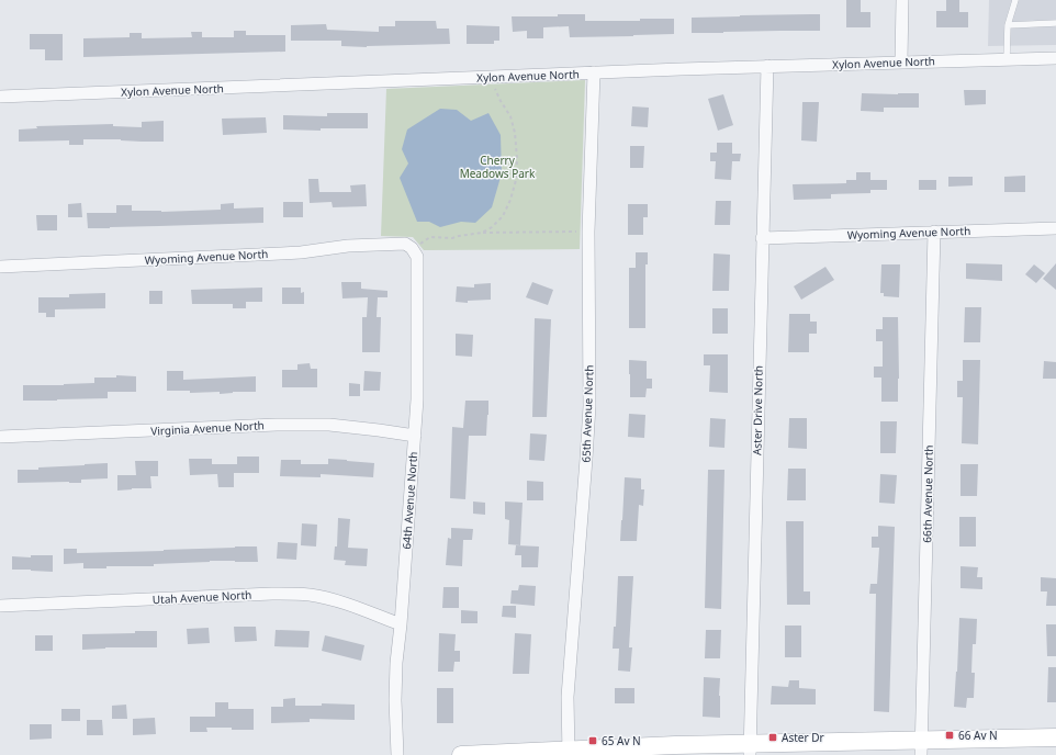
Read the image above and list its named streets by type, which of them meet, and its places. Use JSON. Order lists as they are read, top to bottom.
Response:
{
  "streets": {
    "street": [
      "Xylon Avenue North",
      "Wyoming Avenue North",
      "Aster Drive North",
      "65th Avenue North",
      "Virginia Avenue North",
      "66th Avenue North",
      "64th Avenue North",
      "Utah Avenue North"
    ]
  },
  "crossings": [
    ["Xylon Avenue North", "Aster Drive North"],
    ["Xylon Avenue North", "65th Avenue North"],
    ["Wyoming Avenue North", "Aster Drive North"],
    ["Wyoming Avenue North", "66th Avenue North"],
    ["Wyoming Avenue North", "64th Avenue North"],
    ["Virginia Avenue North", "64th Avenue North"],
    ["64th Avenue North", "Utah Avenue North"]
  ],
  "parks": ["Cherry Meadows Park"],
  "places": {
    "transit": ["66 Av N", "Aster Dr", "65 Av N"]
  }
}
